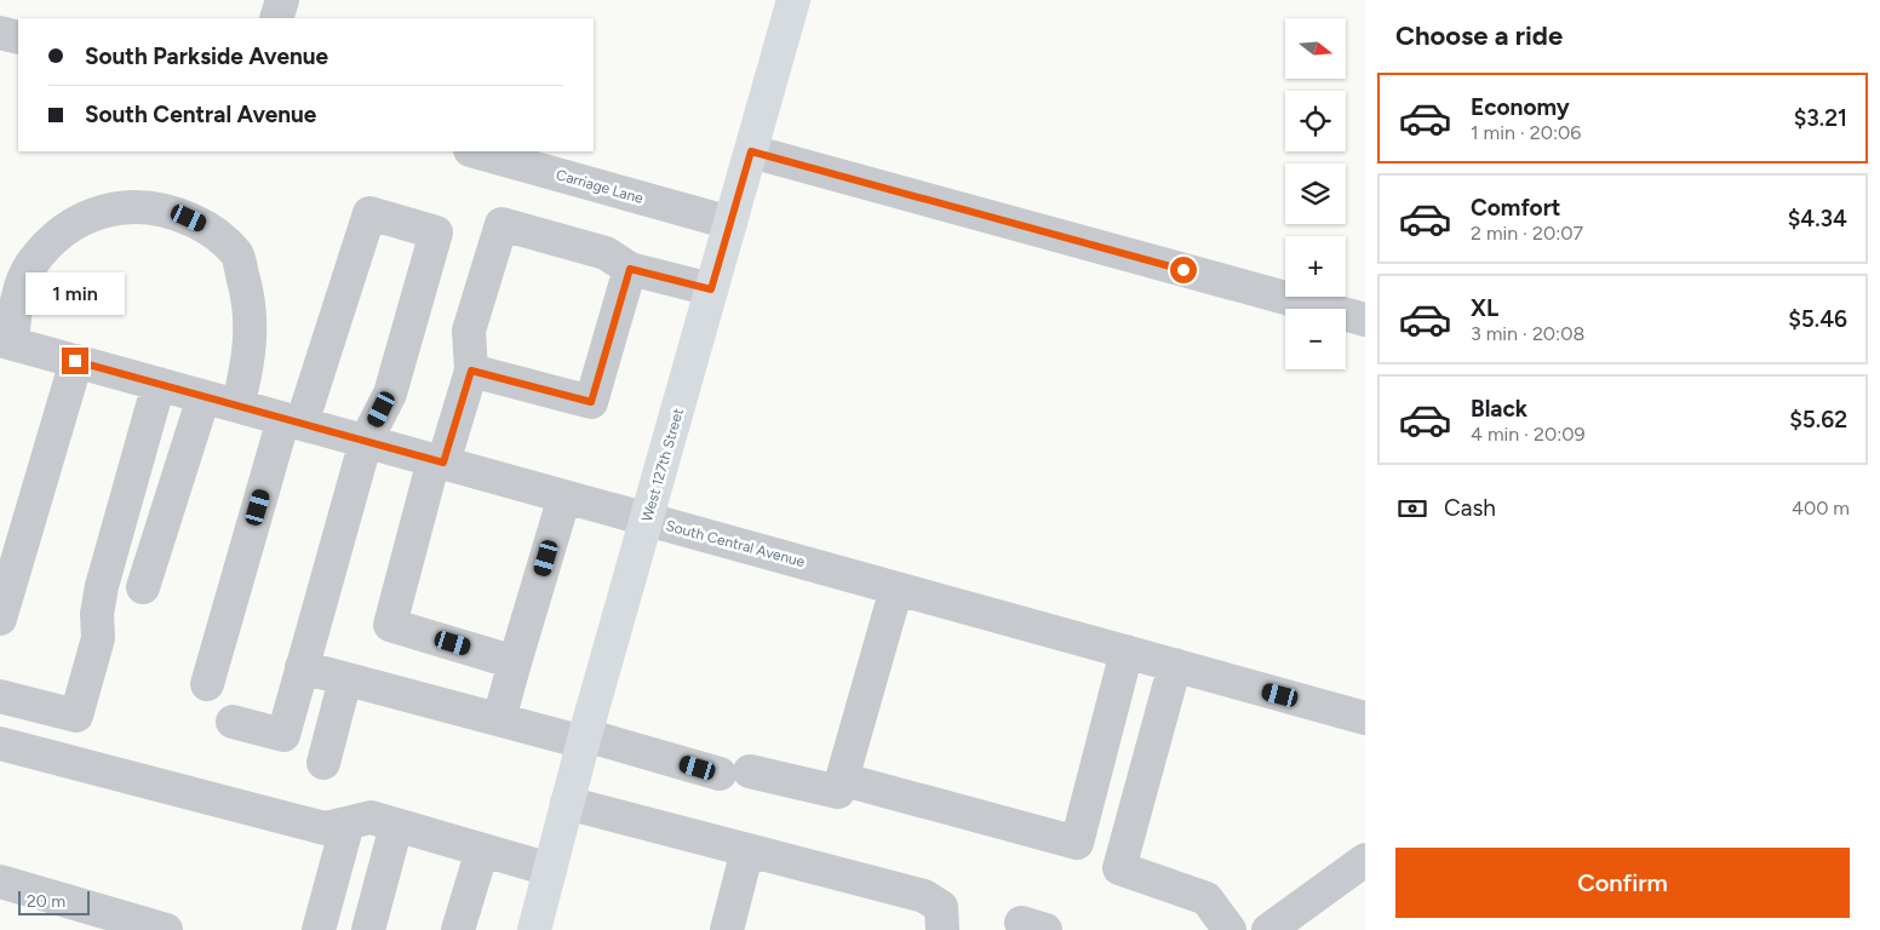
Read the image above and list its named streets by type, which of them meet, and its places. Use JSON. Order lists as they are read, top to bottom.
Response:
{
  "streets": {
    "main road": ["West 127th Street"],
    "street": ["Carriage Lane", "South Central Avenue"]
  },
  "crossings": [
    ["Carriage Lane", "West 127th Street"],
    ["West 127th Street", "South Central Avenue"]
  ],
  "scale_bar": "20 m",
  "north": "right",
  "page": {
    "heading": "Choose a ride",
    "map_buttons": ["+", "−"],
    "banner": ["South Parkside Avenue", "South Central Avenue"],
    "list": [
      {
        "name": "Economy",
        "note": "1 min · 20:06",
        "value": "$3.21"
      },
      {
        "name": "Comfort",
        "note": "2 min · 20:07",
        "value": "$4.34"
      },
      {
        "name": "XL",
        "note": "3 min · 20:08",
        "value": "$5.46"
      },
      {
        "name": "Black",
        "note": "4 min · 20:09",
        "value": "$5.62"
      }
    ],
    "bubble": "1 min",
    "pay": ["Cash", "400 m"],
    "buttons": "Confirm",
    "scale": "20 m"
  }
}
